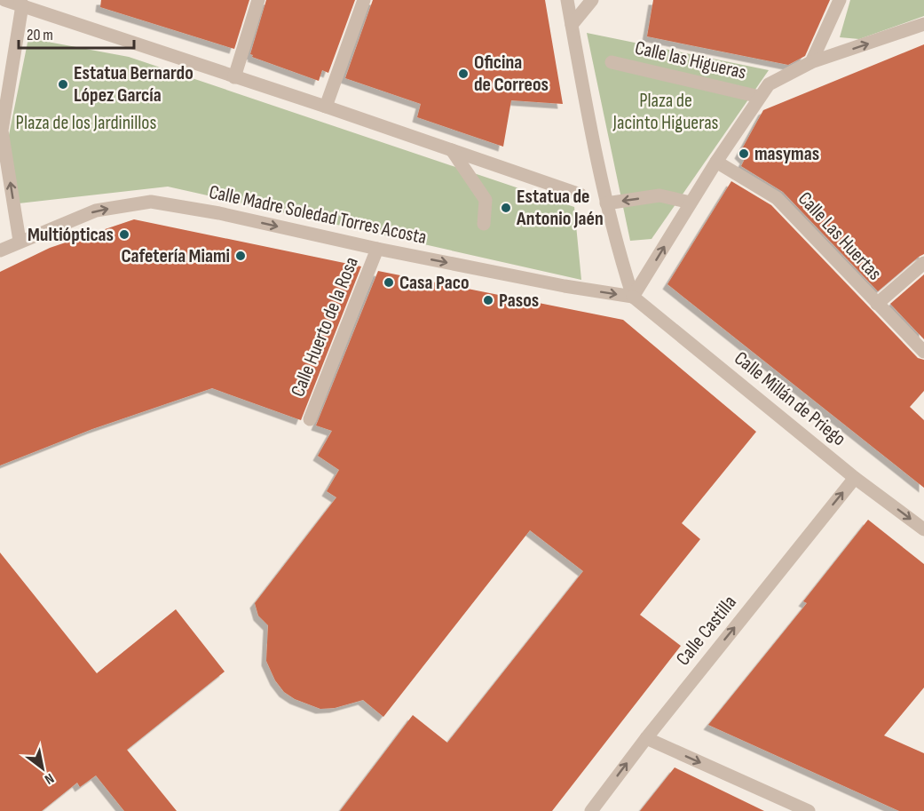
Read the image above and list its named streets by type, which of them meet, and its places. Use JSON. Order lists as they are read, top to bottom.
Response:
{
  "streets": {
    "street": [
      "Calle las Higueras",
      "Calle Madre Soledad Torres Acosta",
      "Calle Las Huertas",
      "Calle Huerto de la Rosa",
      "Calle Millán de Priego",
      "Calle Castilla"
    ]
  },
  "crossings": [
    ["Calle Madre Soledad Torres Acosta", "Calle Huerto de la Rosa"],
    ["Calle Madre Soledad Torres Acosta", "Calle Millán de Priego"],
    ["Calle Millán de Priego", "Calle Castilla"]
  ],
  "one_way": ["Calle Castilla"],
  "parks": ["Plaza de Jacinto Higueras", "Plaza de los Jardinillos"],
  "places": [
    "Oficina de Correos",
    "Estatua Bernardo López García",
    "masymas",
    "Estatua de Antonio Jaén",
    "Multiópticas",
    "Cafetería Miami",
    "Casa Paco",
    "Pasos"
  ],
  "scale_bar": "20 m",
  "north": "bottom right"
}
